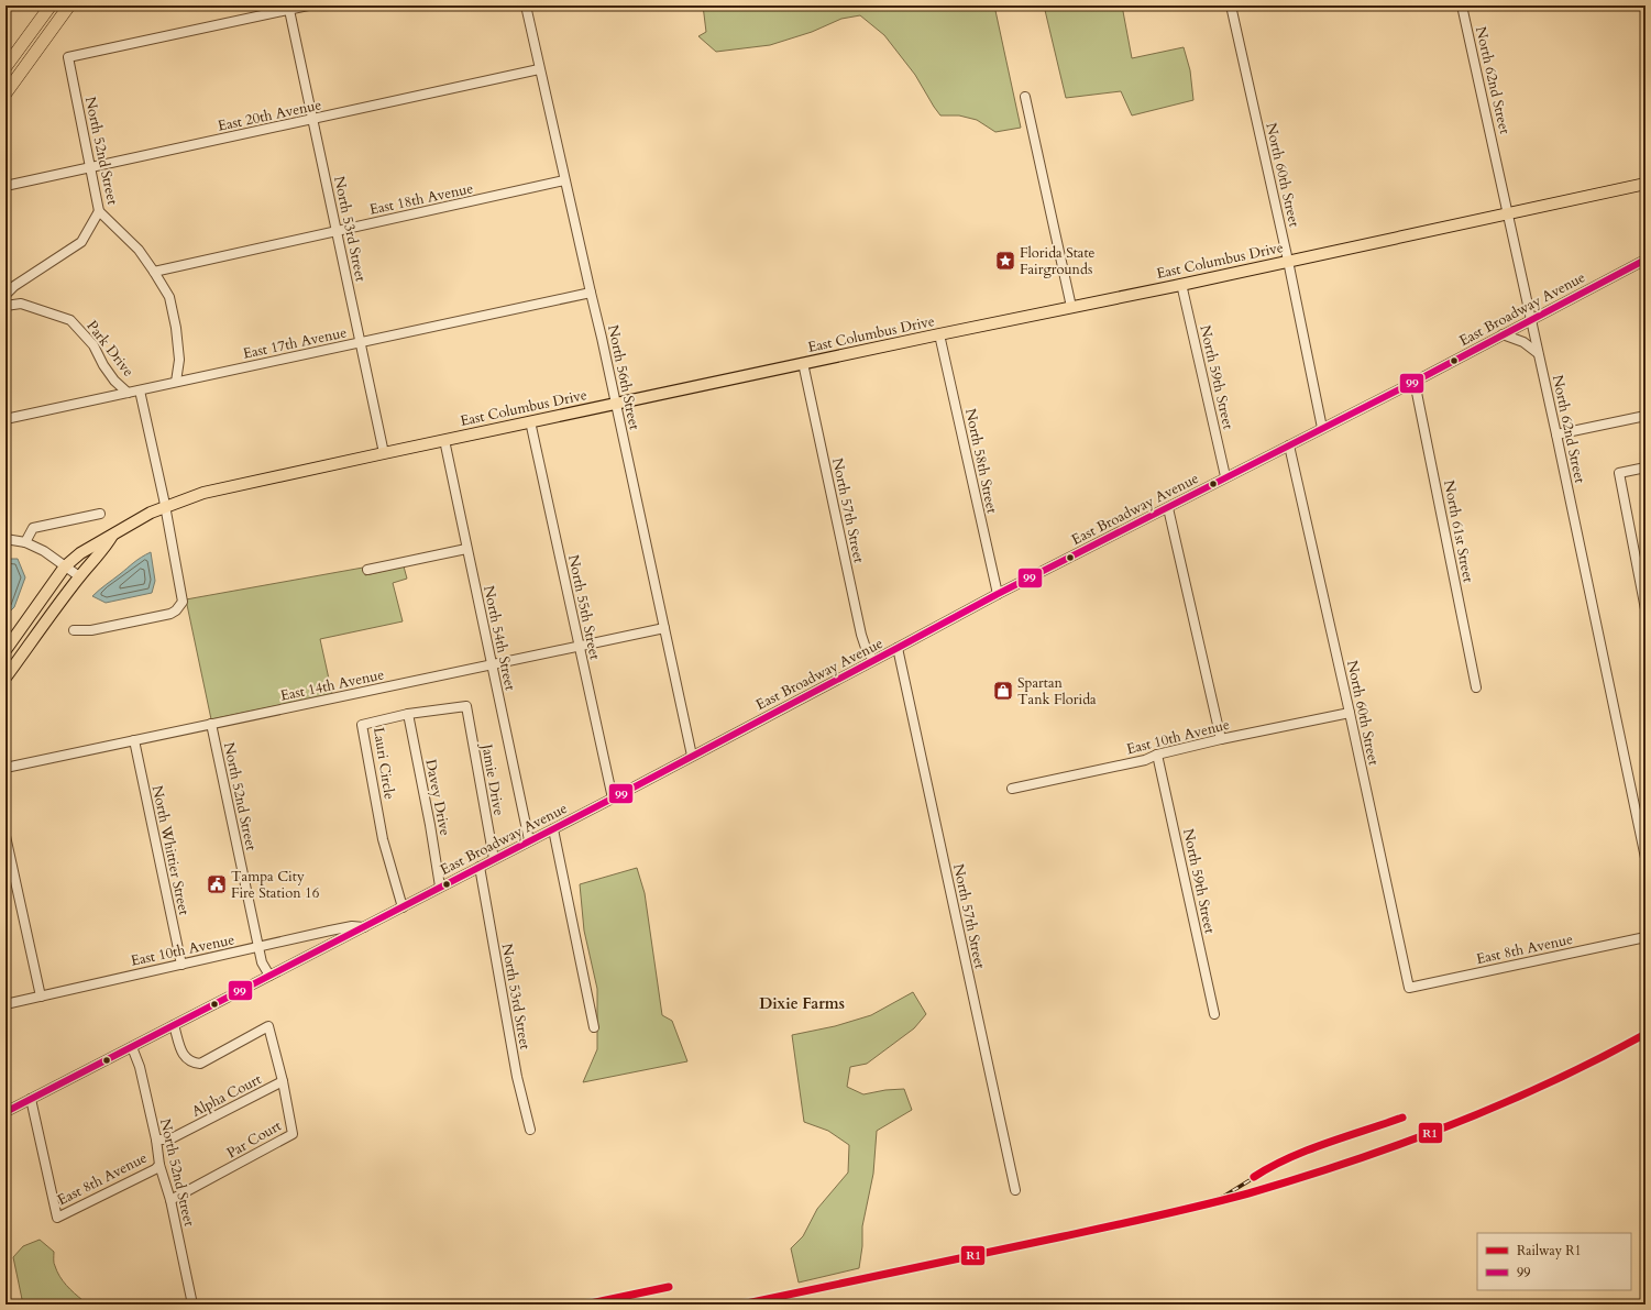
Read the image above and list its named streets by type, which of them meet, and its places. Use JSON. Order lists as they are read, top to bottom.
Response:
{
  "streets": {
    "main road": ["East Columbus Drive"],
    "street": [
      "North 62nd Street",
      "East 20th Avenue",
      "North 52nd Street",
      "North 60th Street",
      "East 18th Avenue",
      "North 53rd Street",
      "East Broadway Avenue",
      "East 17th Avenue",
      "Park Drive",
      "North 56th Street",
      "North 59th Street",
      "North 58th Street",
      "North 57th Street",
      "North 61st Street",
      "North 55th Street",
      "North 54th Street",
      "East 14th Avenue",
      "East 10th Avenue",
      "Lauri Circle",
      "Jamie Drive",
      "Davey Drive",
      "North Whittier Street",
      "East 8th Avenue",
      "Alpha Court",
      "Par Court"
    ]
  },
  "crossings": [
    ["North 62nd Street", "East Columbus Drive"],
    ["North 62nd Street", "East Broadway Avenue"],
    ["East 20th Avenue", "North 52nd Street"],
    ["East 20th Avenue", "North 53rd Street"],
    ["East 20th Avenue", "North 56th Street"],
    ["North 52nd Street", "East 18th Avenue"],
    ["North 52nd Street", "North 53rd Street"],
    ["North 52nd Street", "East Broadway Avenue"],
    ["North 52nd Street", "East 17th Avenue"],
    ["North 52nd Street", "East 14th Avenue"],
    ["North 52nd Street", "East 10th Avenue"],
    ["North 52nd Street", "East 8th Avenue"],
    ["North 52nd Street", "Alpha Court"],
    ["North 52nd Street", "Par Court"],
    ["North 60th Street", "East Columbus Drive"],
    ["North 60th Street", "East Broadway Avenue"],
    ["North 60th Street", "East 10th Avenue"],
    ["North 60th Street", "East 8th Avenue"],
    ["East 18th Avenue", "North 53rd Street"],
    ["East 18th Avenue", "North 56th Street"],
    ["North 53rd Street", "East Columbus Drive"],
    ["North 53rd Street", "East Broadway Avenue"],
    ["North 53rd Street", "East 17th Avenue"],
    ["East Columbus Drive", "North 56th Street"],
    ["East Columbus Drive", "North 59th Street"],
    ["East Columbus Drive", "North 58th Street"],
    ["East Columbus Drive", "North 57th Street"],
    ["East Columbus Drive", "North 55th Street"],
    ["East Columbus Drive", "North 54th Street"],
    ["East Broadway Avenue", "North 56th Street"],
    ["East Broadway Avenue", "North 59th Street"],
    ["East Broadway Avenue", "North 58th Street"],
    ["East Broadway Avenue", "North 57th Street"],
    ["East Broadway Avenue", "North 61st Street"],
    ["East Broadway Avenue", "North 55th Street"],
    ["East Broadway Avenue", "North 54th Street"],
    ["East Broadway Avenue", "East 10th Avenue"],
    ["East Broadway Avenue", "Lauri Circle"],
    ["East Broadway Avenue", "Jamie Drive"],
    ["East Broadway Avenue", "Davey Drive"],
    ["East Broadway Avenue", "East 8th Avenue"],
    ["East Broadway Avenue", "Par Court"],
    ["East 17th Avenue", "Park Drive"],
    ["East 17th Avenue", "North 56th Street"],
    ["North 56th Street", "East 14th Avenue"],
    ["North 59th Street", "East 10th Avenue"],
    ["North 55th Street", "East 14th Avenue"],
    ["North 54th Street", "East 14th Avenue"],
    ["East 14th Avenue", "North Whittier Street"],
    ["East 10th Avenue", "North Whittier Street"],
    ["Lauri Circle", "Jamie Drive"],
    ["Lauri Circle", "Davey Drive"],
    ["Alpha Court", "Par Court"]
  ],
  "districts": ["Dixie Farms"],
  "places": {
    "place": ["Florida State Fairgrounds"],
    "shop": ["Spartan Tank Florida"],
    "public building": ["Tampa City Fire Station 16"]
  },
  "lines": ["transit line 99", "rail line R1"],
  "legend": ["Railway R1", "99"]
}
